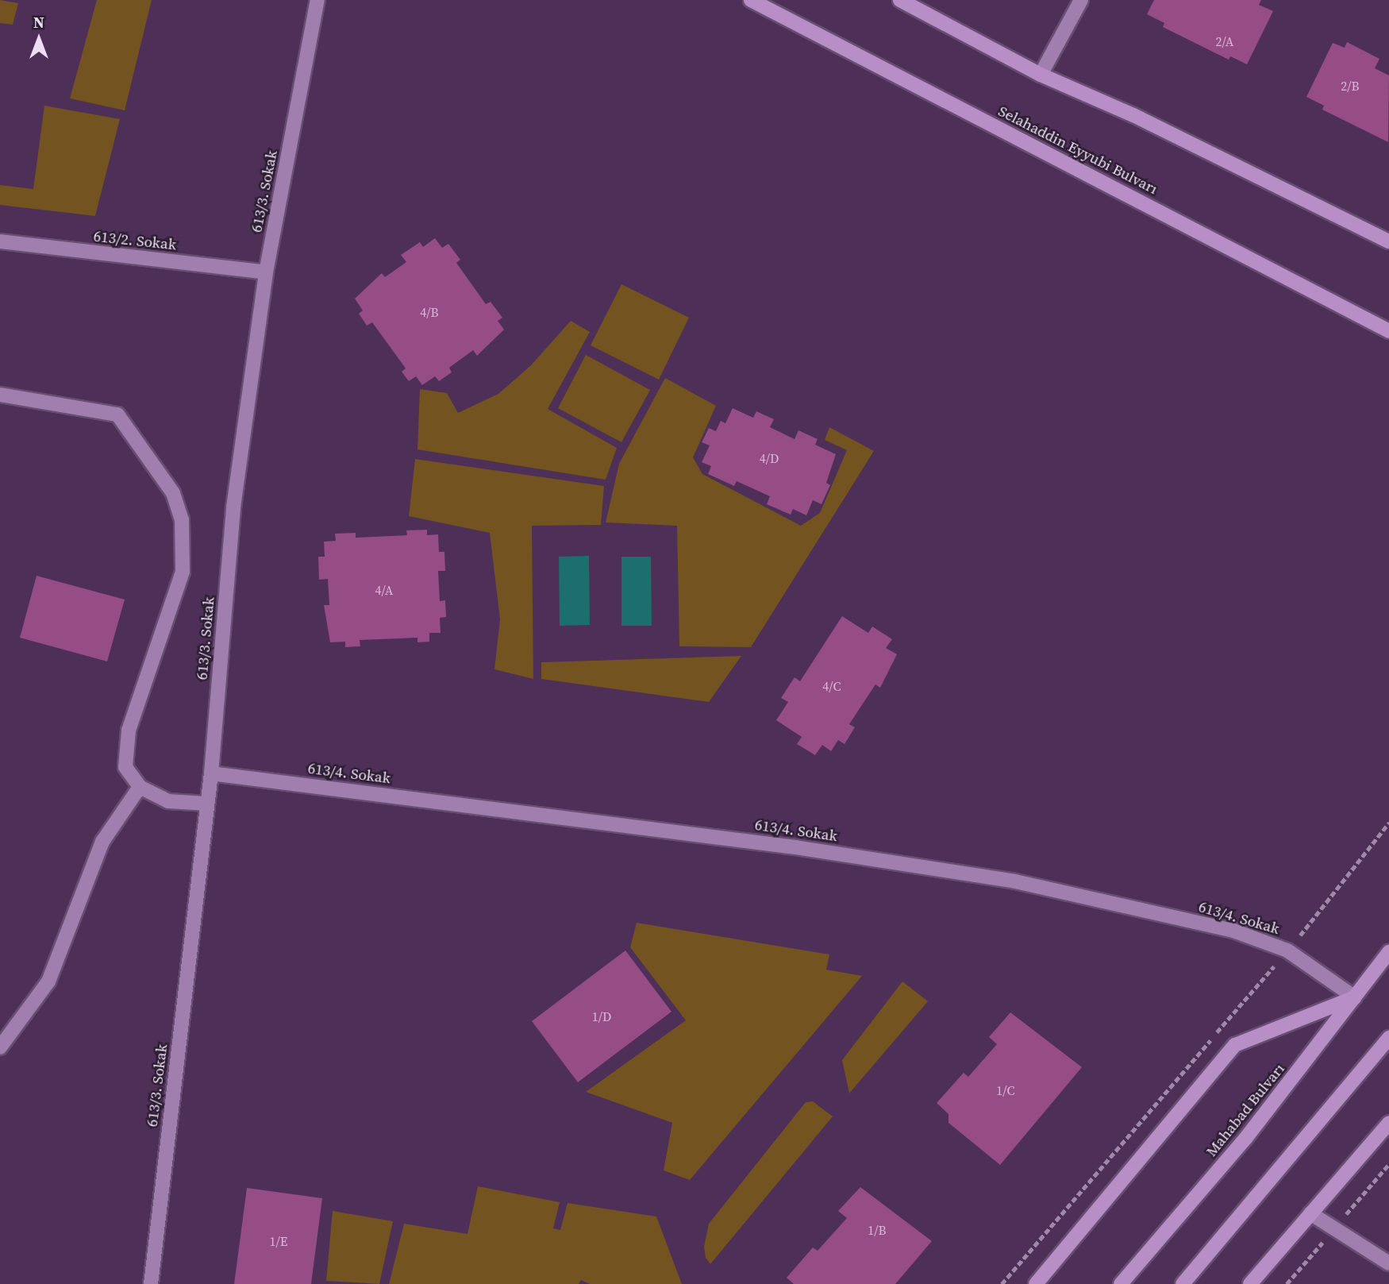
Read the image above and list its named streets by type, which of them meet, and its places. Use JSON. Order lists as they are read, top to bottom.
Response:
{
  "streets": {
    "main road": ["Selahaddin Eyyubi Bulvarı", "Mahabad Bulvarı"],
    "street": ["613/3. Sokak", "613/2. Sokak", "613/4. Sokak"]
  },
  "crossings": [
    ["613/3. Sokak", "613/2. Sokak"],
    ["613/3. Sokak", "613/4. Sokak"],
    ["613/4. Sokak", "Mahabad Bulvarı"]
  ],
  "house_numbers": [
    "2/A",
    "2/B",
    "4/B",
    "4/D",
    "4/A",
    "4/C",
    "1/D",
    "1/C",
    "1/B",
    "1/E"
  ],
  "north": "top"
}
